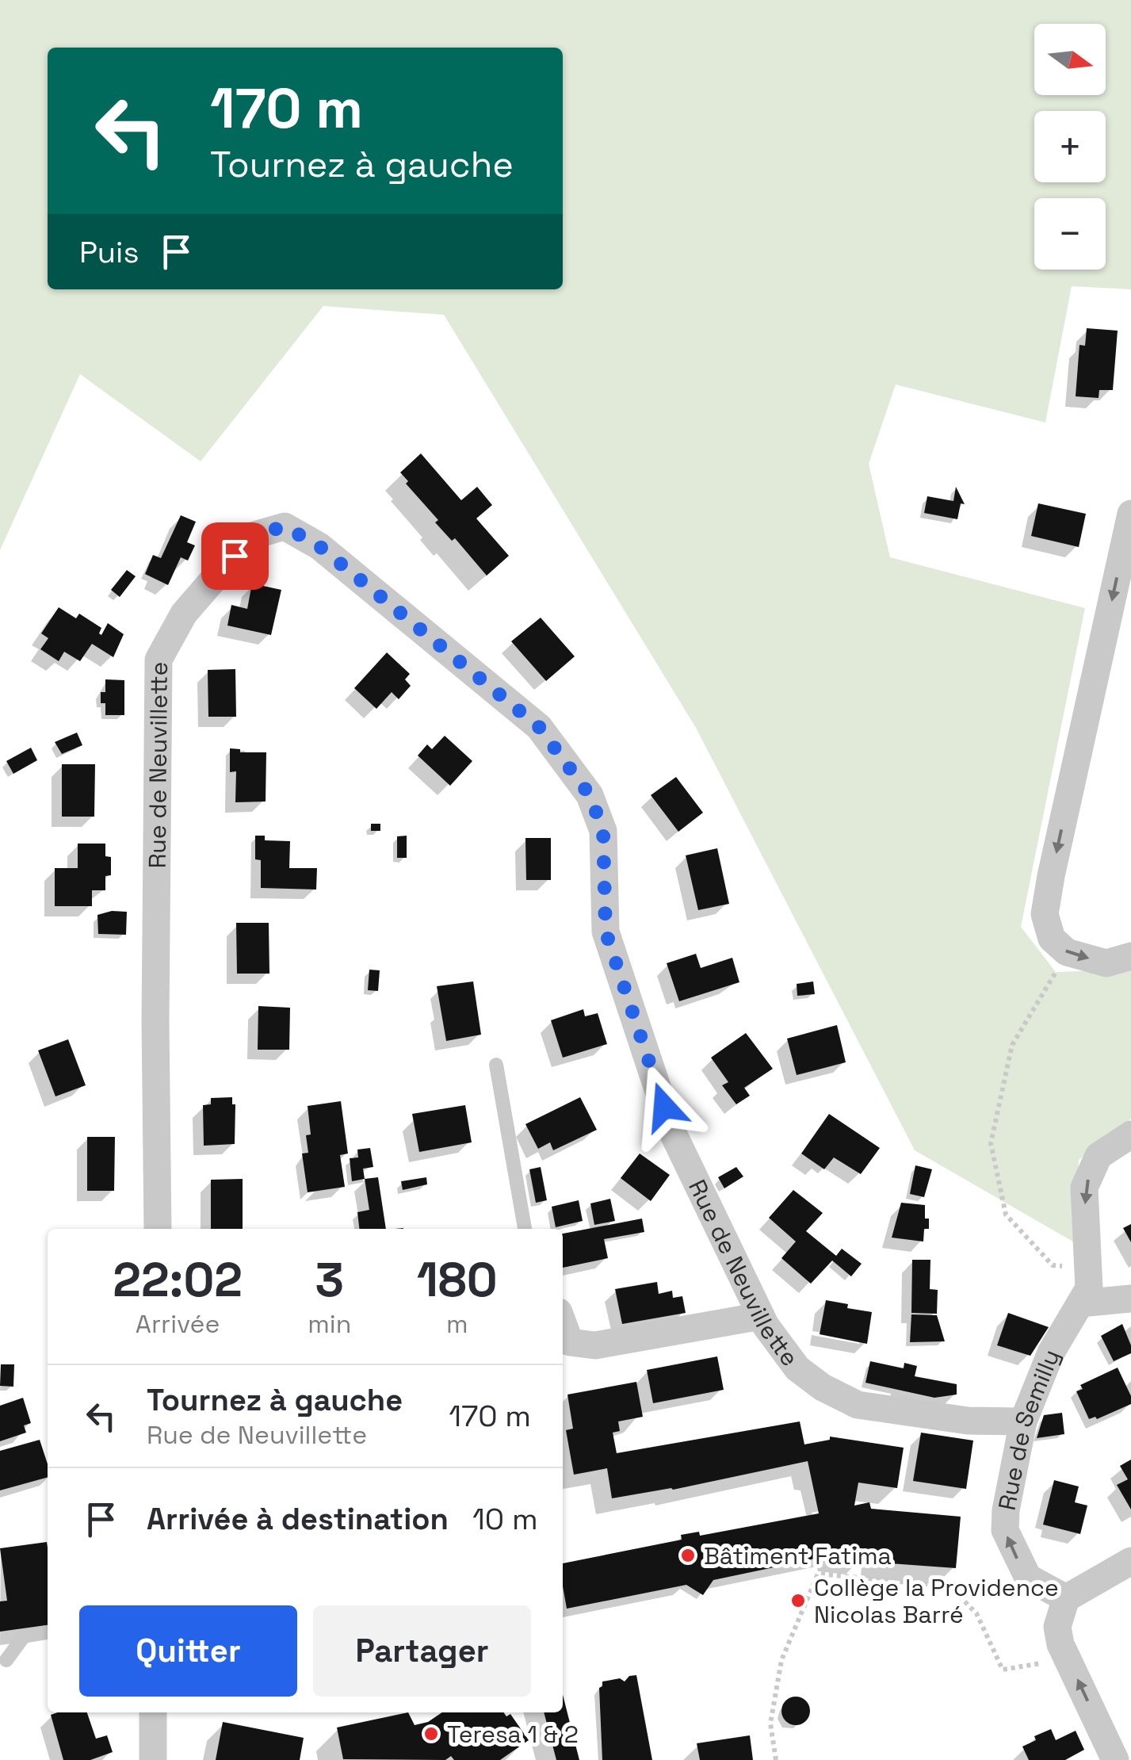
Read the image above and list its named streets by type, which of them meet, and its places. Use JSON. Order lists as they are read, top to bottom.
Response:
{
  "streets": {
    "street": ["Rue de Neuvillette", "Rue de Semilly"]
  },
  "crossings": [
    ["Rue de Neuvillette", "Rue de Semilly"]
  ],
  "places": ["Bâtiment Fatima", "Collège la Providence Nicolas Barré", "Teresa 1 & 2"],
  "north": "right",
  "page": {
    "map_buttons": ["+", "−"],
    "turn": ["170 m", "Tournez à gauche"],
    "then": "Puis",
    "eta": [
      "22:02",
      "Arrivée",
      "3",
      "min",
      "180",
      "m"
    ],
    "list": [
      {
        "name": "Tournez à gauche",
        "note": "Rue de Neuvillette",
        "value": "170 m"
      },
      {
        "name": "Arrivée à destination",
        "value": "10 m"
      }
    ],
    "buttons": ["Quitter", "Partager"]
  }
}
